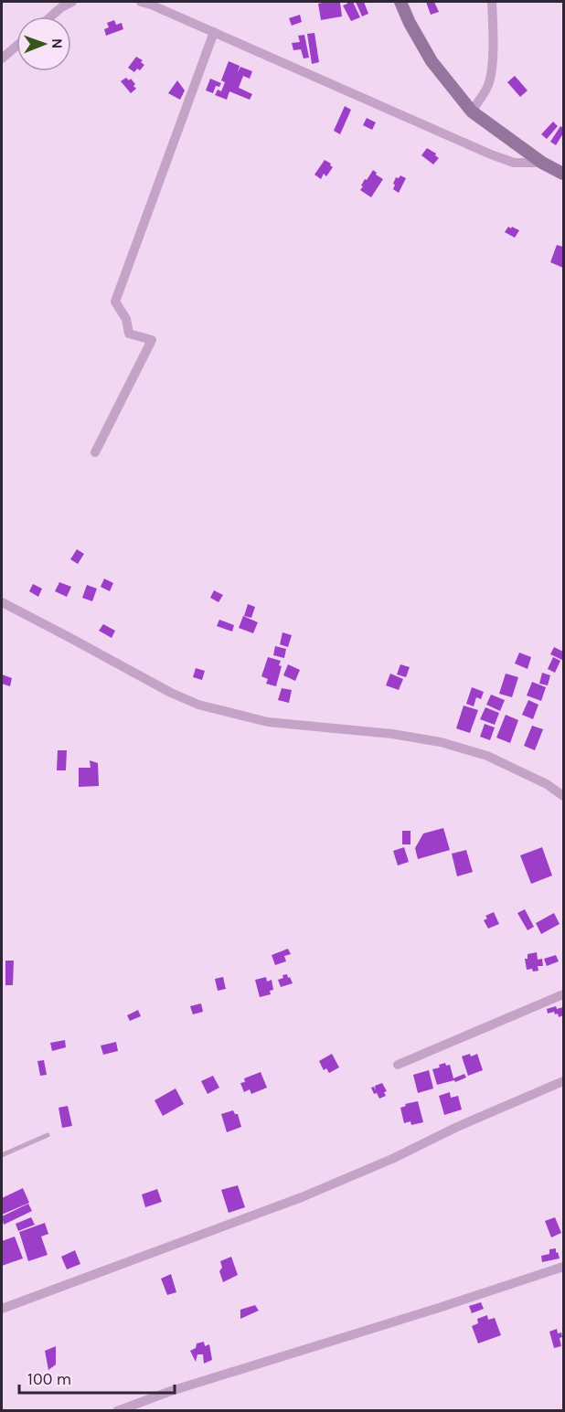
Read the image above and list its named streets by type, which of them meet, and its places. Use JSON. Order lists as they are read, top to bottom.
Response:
{
  "scale_bar": "100 m",
  "north": "right"
}
